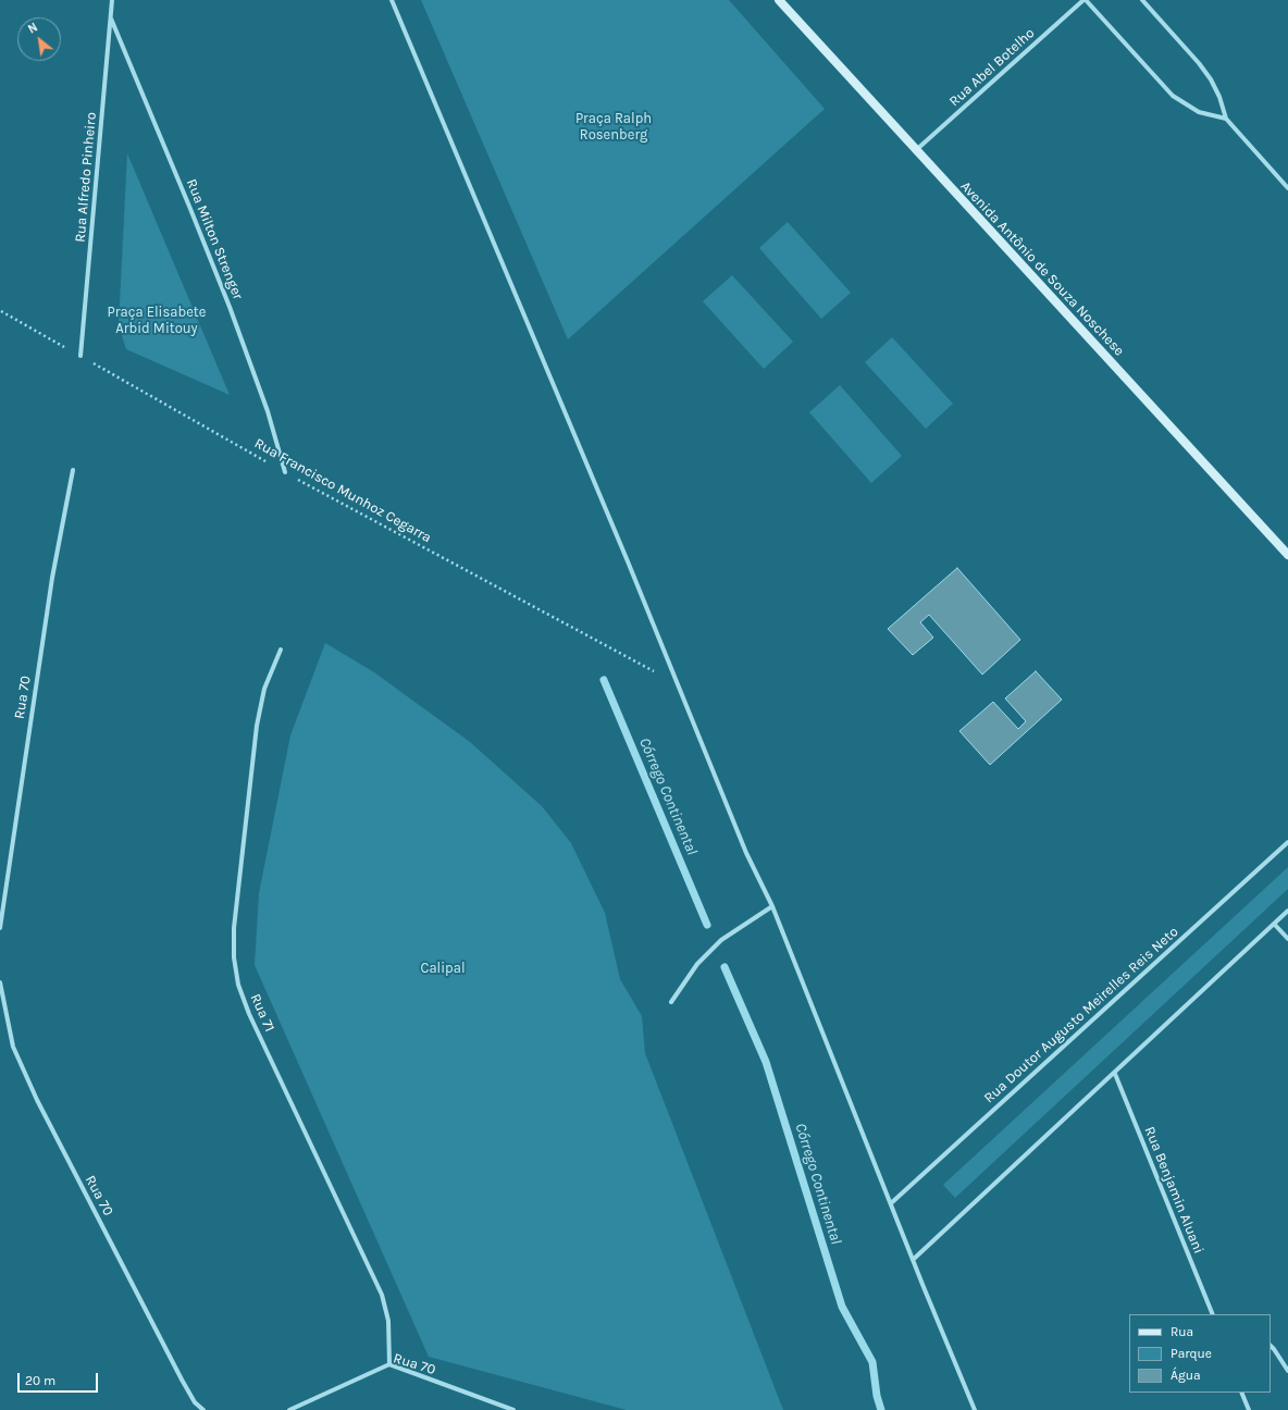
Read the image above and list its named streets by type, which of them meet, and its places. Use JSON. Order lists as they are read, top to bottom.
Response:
{
  "streets": {
    "street": [
      "Rua Abel Botelho",
      "Rua Alfredo Pinheiro",
      "Rua Milton Strenger",
      "Avenida Antônio de Souza Noschese",
      "Rua 70",
      "Rua 71",
      "Rua Doutor Augusto Meirelles Reis Neto",
      "Rua Benjamin Aluani"
    ],
    "path": ["Rua Francisco Munhoz Cegarra"]
  },
  "crossings": [
    ["Rua Abel Botelho", "Avenida Antônio de Souza Noschese"],
    ["Rua Alfredo Pinheiro", "Rua Milton Strenger"],
    ["Rua Alfredo Pinheiro", "Rua Francisco Munhoz Cegarra"],
    ["Rua Milton Strenger", "Rua Francisco Munhoz Cegarra"],
    ["Rua 70", "Rua 71"]
  ],
  "water": ["Córrego Continental"],
  "parks": ["Praça Ralph Rosenberg", "Praça Elisabete Arbid Mitouy", "Calipal"],
  "legend": ["Rua", "Parque", "Água"],
  "scale_bar": "20 m",
  "north": "top left"
}
